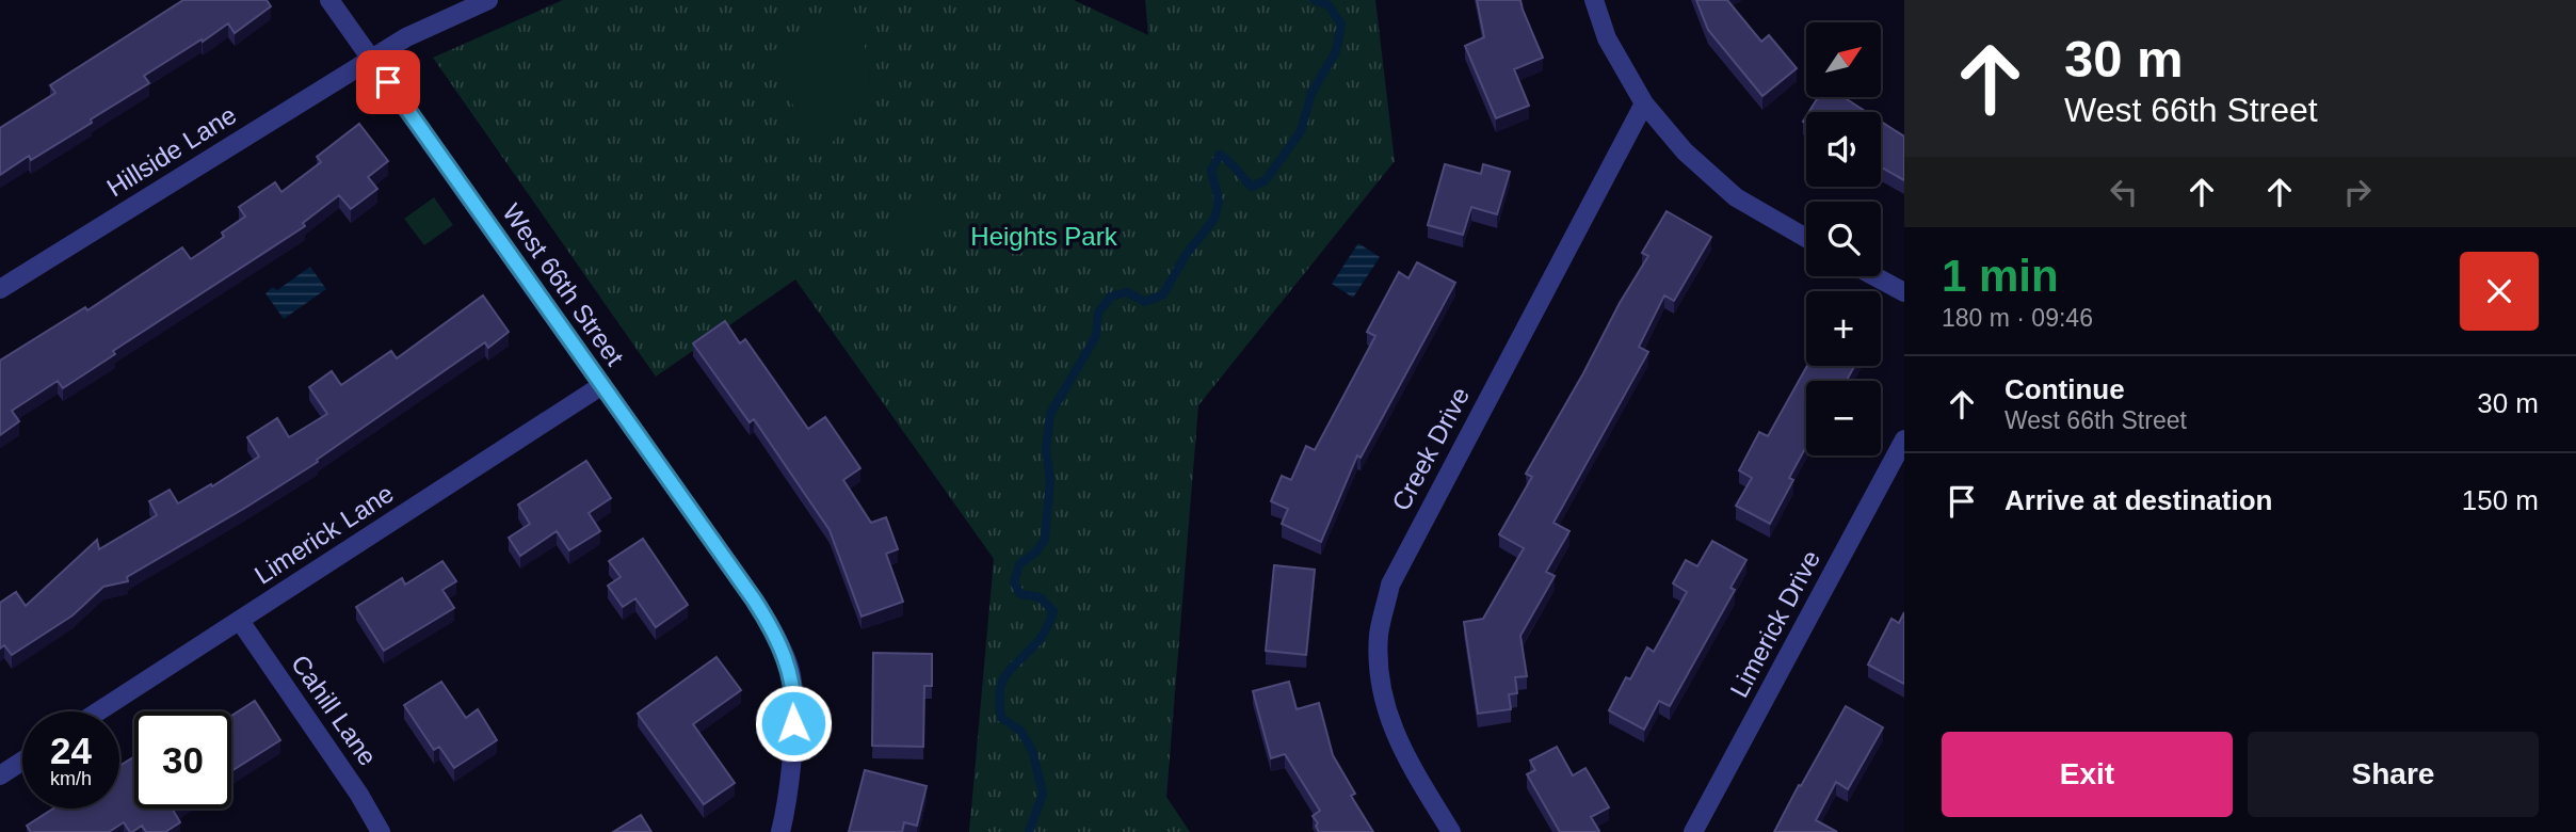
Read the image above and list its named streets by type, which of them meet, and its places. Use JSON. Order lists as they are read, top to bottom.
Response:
{
  "streets": {
    "street": [
      "Hillside Lane",
      "West 66th Street",
      "Creek Drive",
      "Limerick Lane",
      "Limerick Drive",
      "Cahill Lane"
    ]
  },
  "crossings": [
    ["Hillside Lane", "West 66th Street"],
    ["West 66th Street", "Limerick Lane"],
    ["Limerick Lane", "Cahill Lane"]
  ],
  "parks": ["Heights Park"],
  "north": "top right",
  "page": {
    "turn": ["30 m", "West 66th Street"],
    "map_buttons": ["+", "−"],
    "heading": ["1 min", "180 m · 09:46"],
    "list": [
      {
        "name": "Continue",
        "note": "West 66th Street",
        "value": "30 m"
      },
      {
        "name": "Arrive at destination",
        "value": "150 m"
      }
    ],
    "speed": "24 km/h",
    "limit": "30",
    "buttons": ["Exit", "Share"]
  }
}
